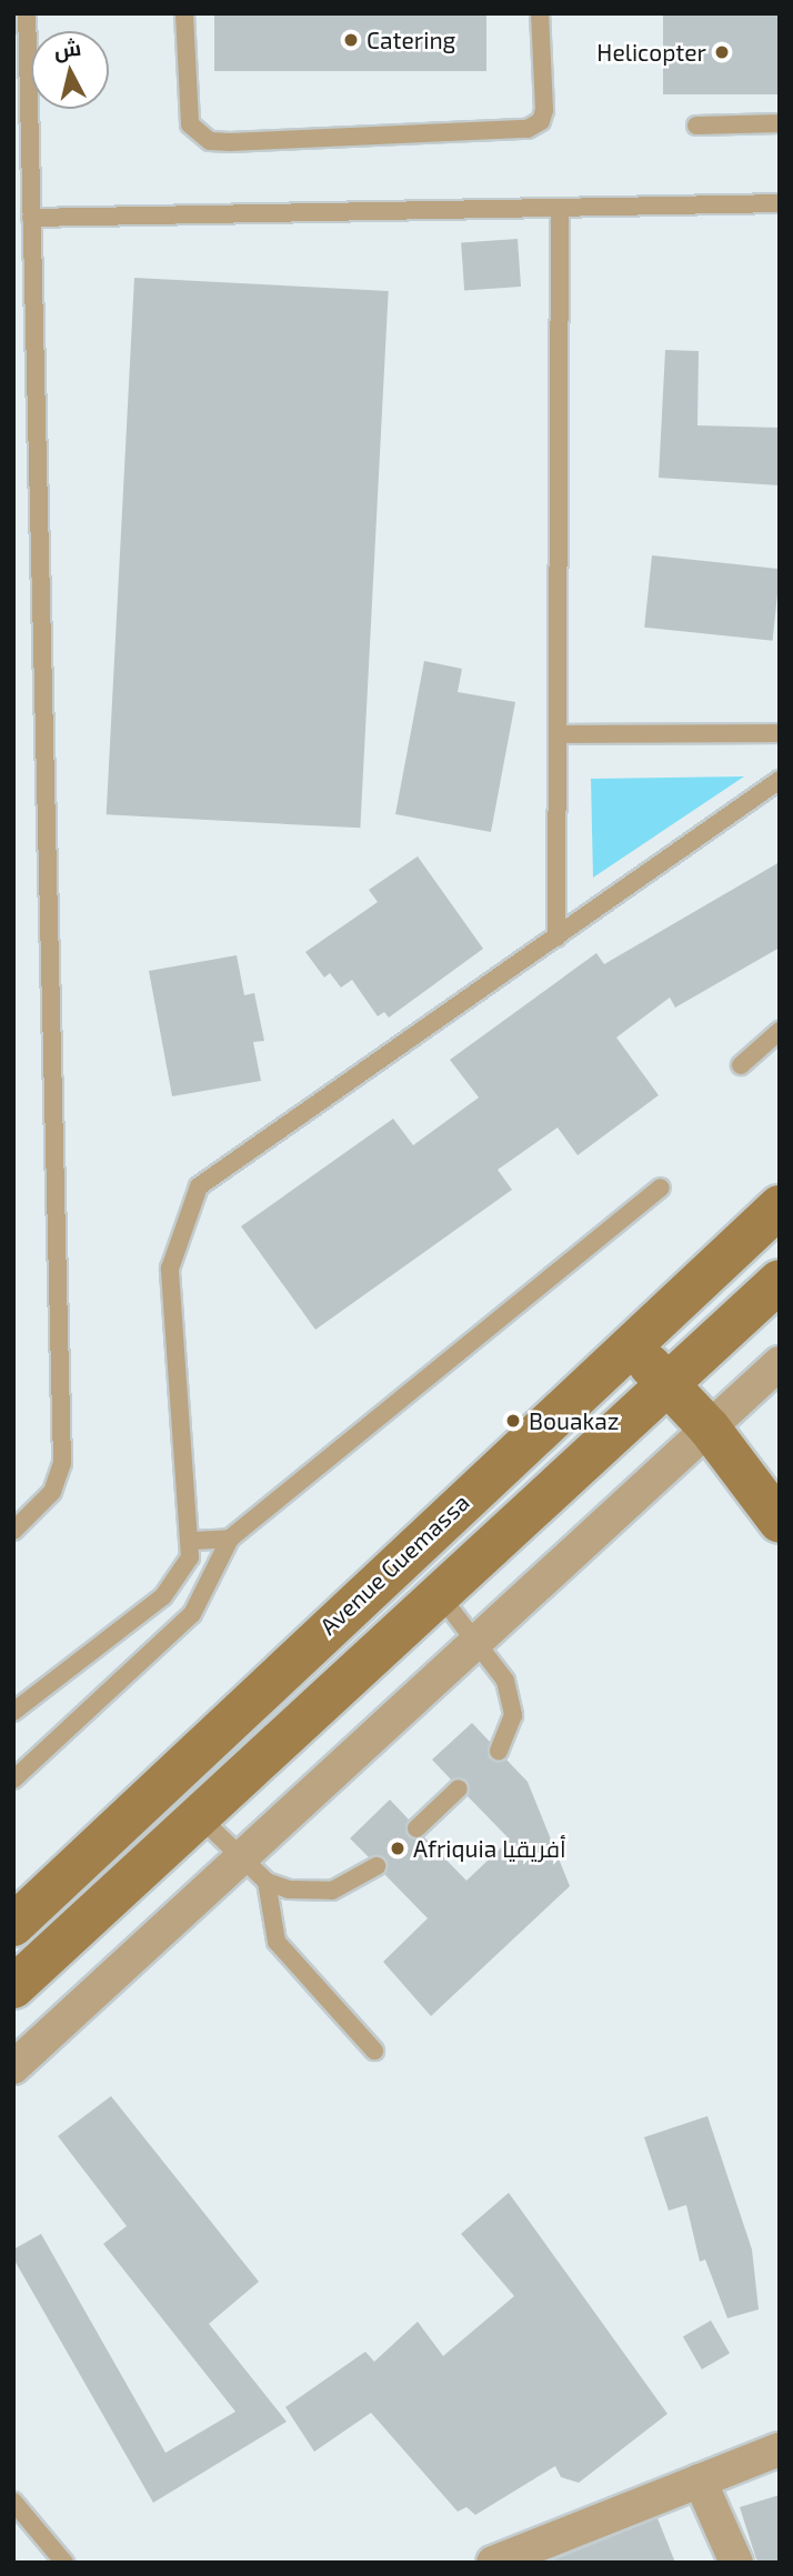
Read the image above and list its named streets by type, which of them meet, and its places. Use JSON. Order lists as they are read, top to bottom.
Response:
{
  "streets": {
    "main road": ["Avenue Guemassa"]
  },
  "places": [
    "Catering",
    "Helicopter",
    "Bouakaz",
    "Afriquia أفريقيا"
  ],
  "north": "top"
}
